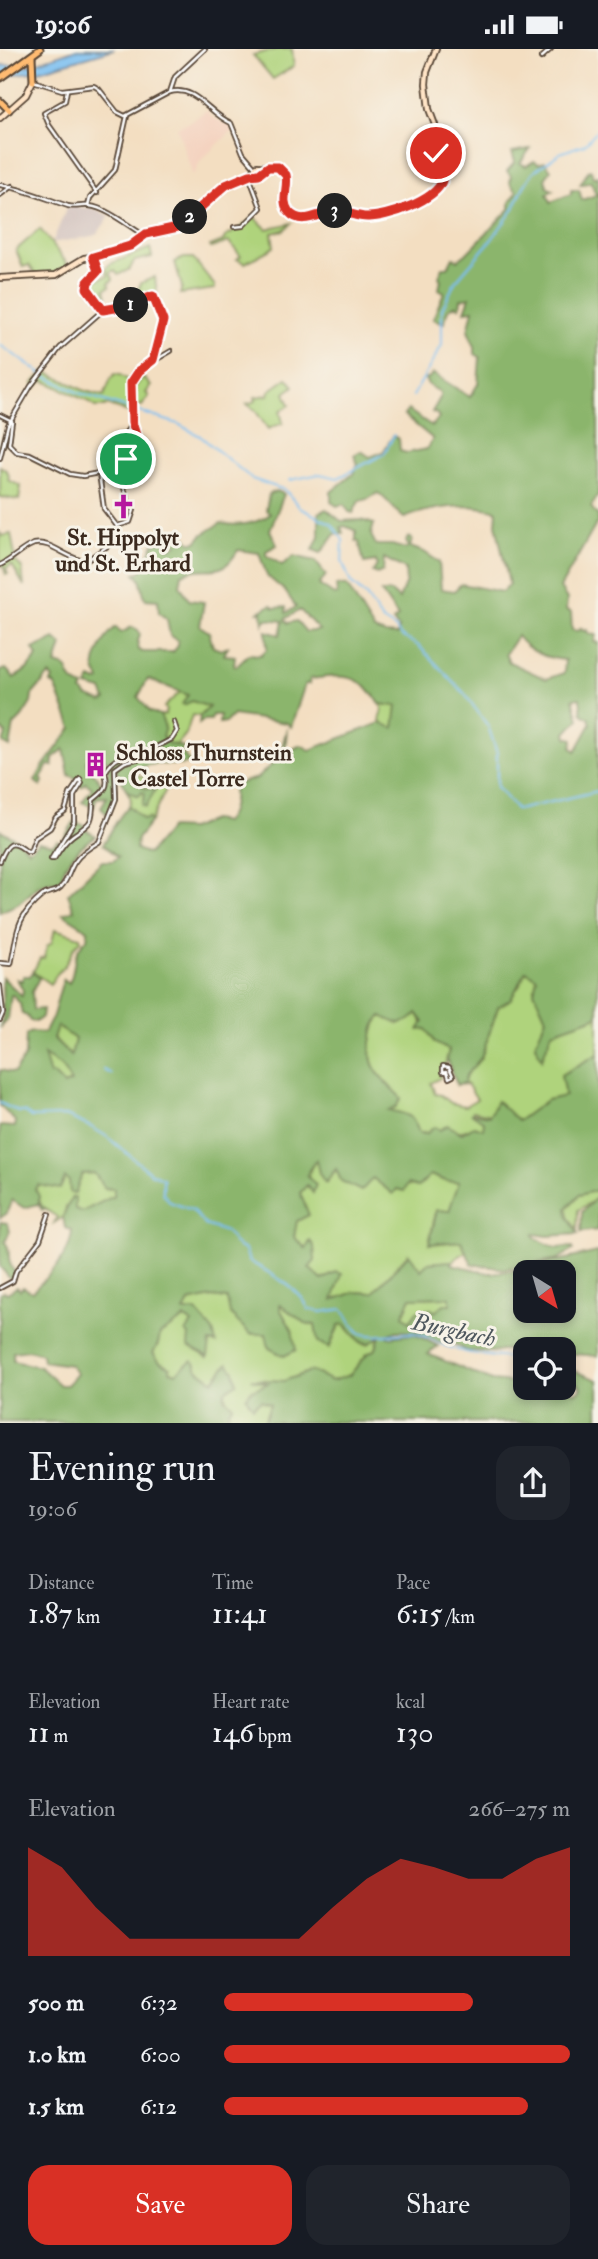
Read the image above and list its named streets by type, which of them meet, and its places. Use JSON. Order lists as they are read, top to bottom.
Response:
{
  "water": ["Burgbach"],
  "places": {
    "church": ["St. Hippolyt und St. Erhard"],
    "building": ["Schloss Thurnstein - Castel Torre"]
  },
  "north": "bottom right",
  "page": {
    "status": "19:06",
    "pins": ["3", "2", "1"],
    "heading": ["Evening run", "19:06"],
    "stats": [
      ["Distance", "1.87 km"],
      ["Time", "11:41"],
      ["Pace", "6:15 /km"],
      ["Elevation", "11 m"],
      ["Heart rate", "146 bpm"],
      ["kcal", "130"]
    ],
    "chart": ["Elevation", "266–275 m"],
    "list": [
      {
        "name": "500 m",
        "note": "6:32"
      },
      {
        "name": "1.0 km",
        "note": "6:00"
      },
      {
        "name": "1.5 km",
        "note": "6:12"
      }
    ],
    "buttons": ["Save", "Share"]
  }
}
